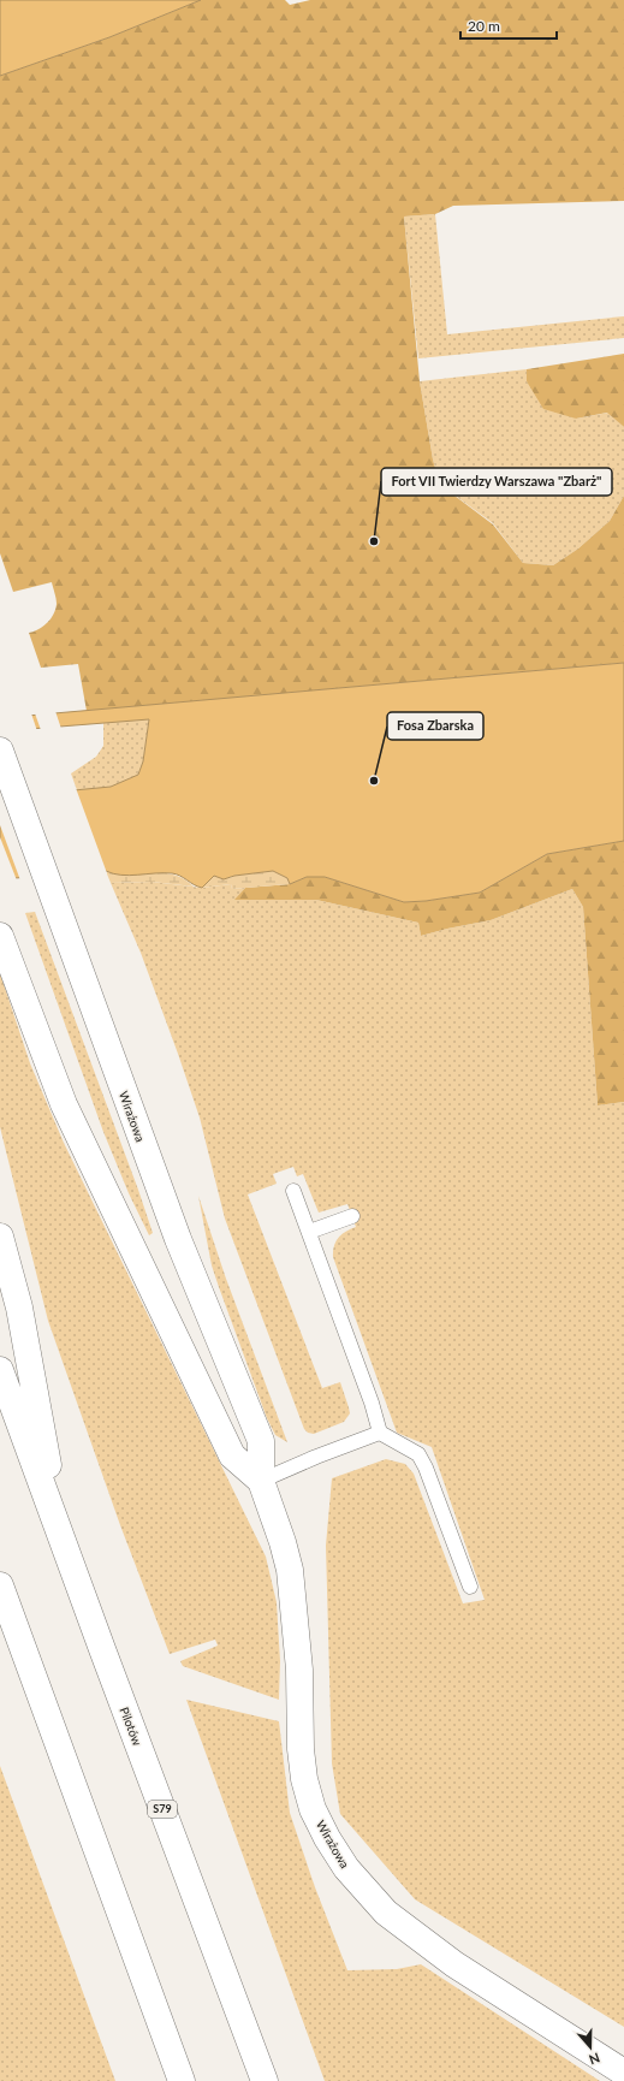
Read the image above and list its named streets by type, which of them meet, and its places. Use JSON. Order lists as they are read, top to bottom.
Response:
{
  "streets": {
    "main road": ["Wirażowa", "Pilotów", "S79"]
  },
  "places": ["Fort VII Twierdzy Warszawa \"Zbarż\"", "Fosa Zbarska"],
  "scale_bar": "20 m",
  "north": "bottom"
}
